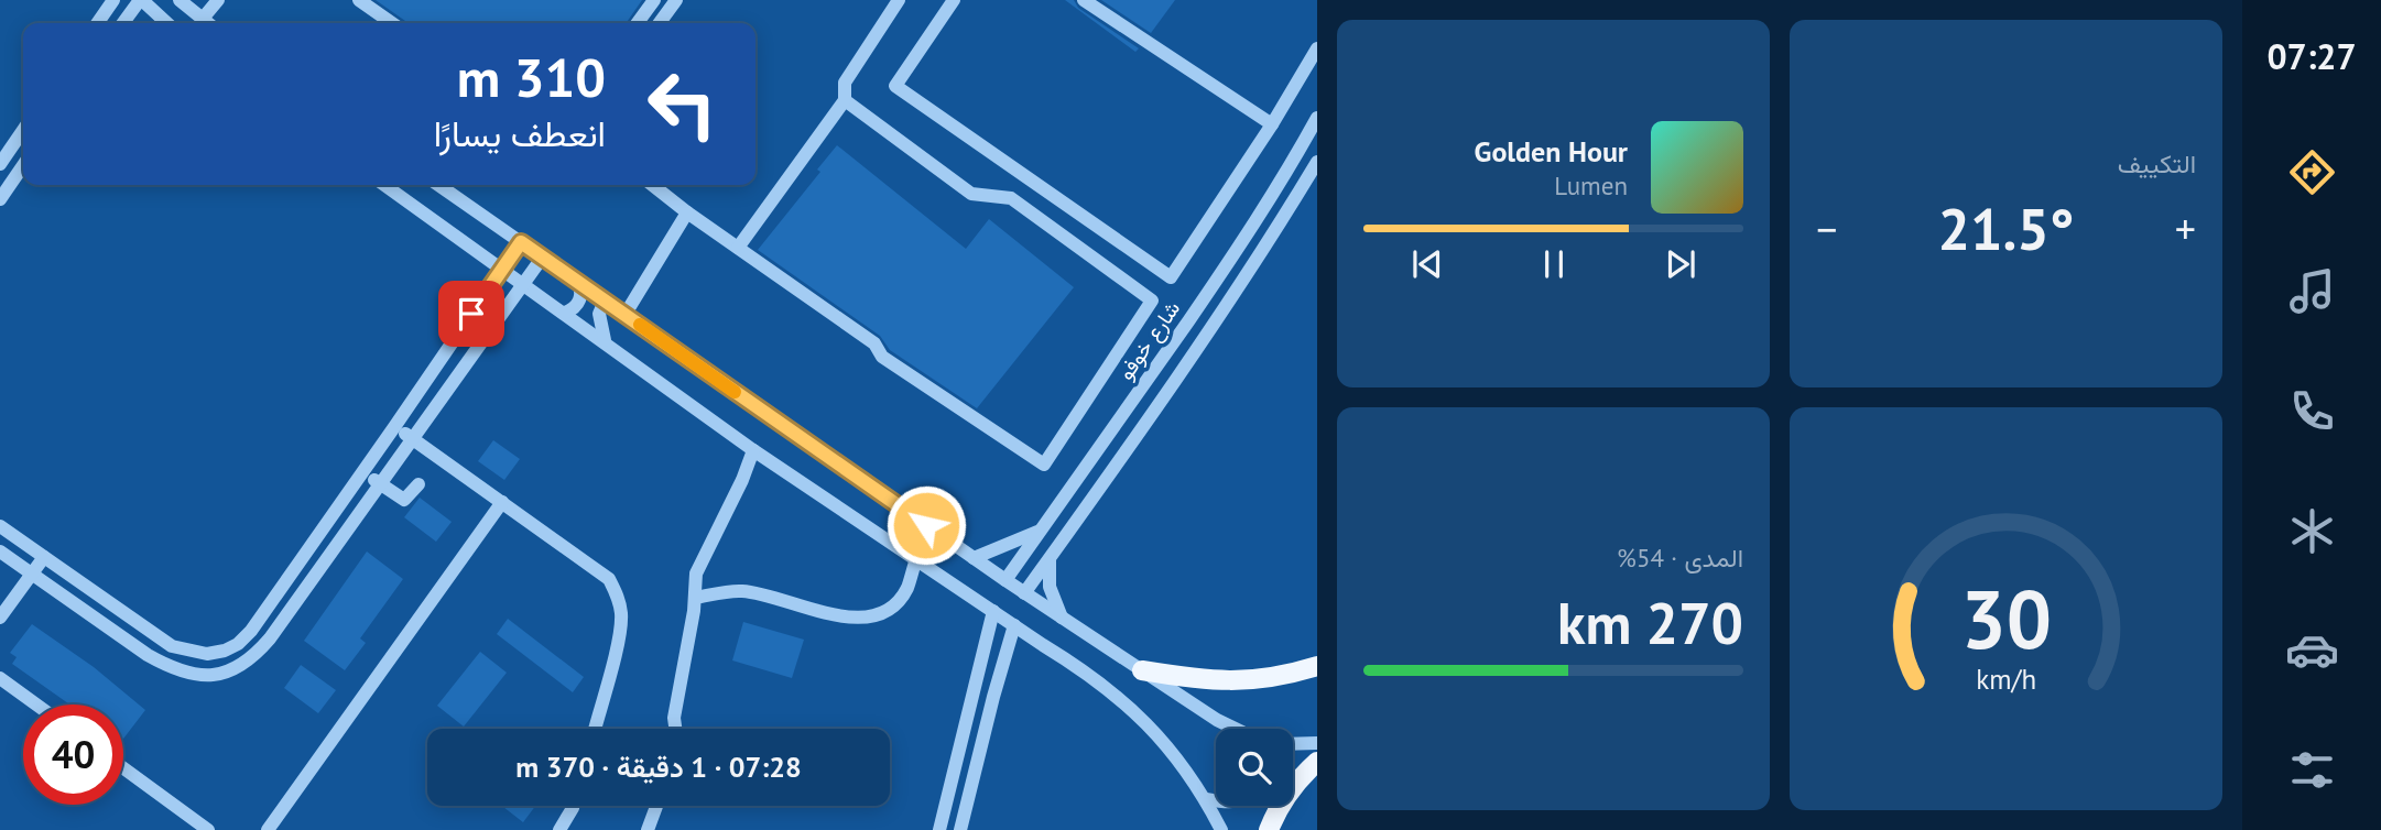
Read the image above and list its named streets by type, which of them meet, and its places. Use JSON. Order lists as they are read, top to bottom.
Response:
{
  "streets": {
    "street": ["شارع خوفو"]
  },
  "page": {
    "tabs": "07:27",
    "tile": [
      "التكييف",
      ["المدى · 54%", "270 km"]
    ],
    "turn": ["310 m", "انعطف يسارًا"],
    "song": ["Golden Hour", "Lumen"],
    "heat": ["−", "21.5°", "+"],
    "limit": "40",
    "trip": "07:28 · 1 دقيقة · 370 m",
    "gauge": ["30", "km/h"]
  }
}
